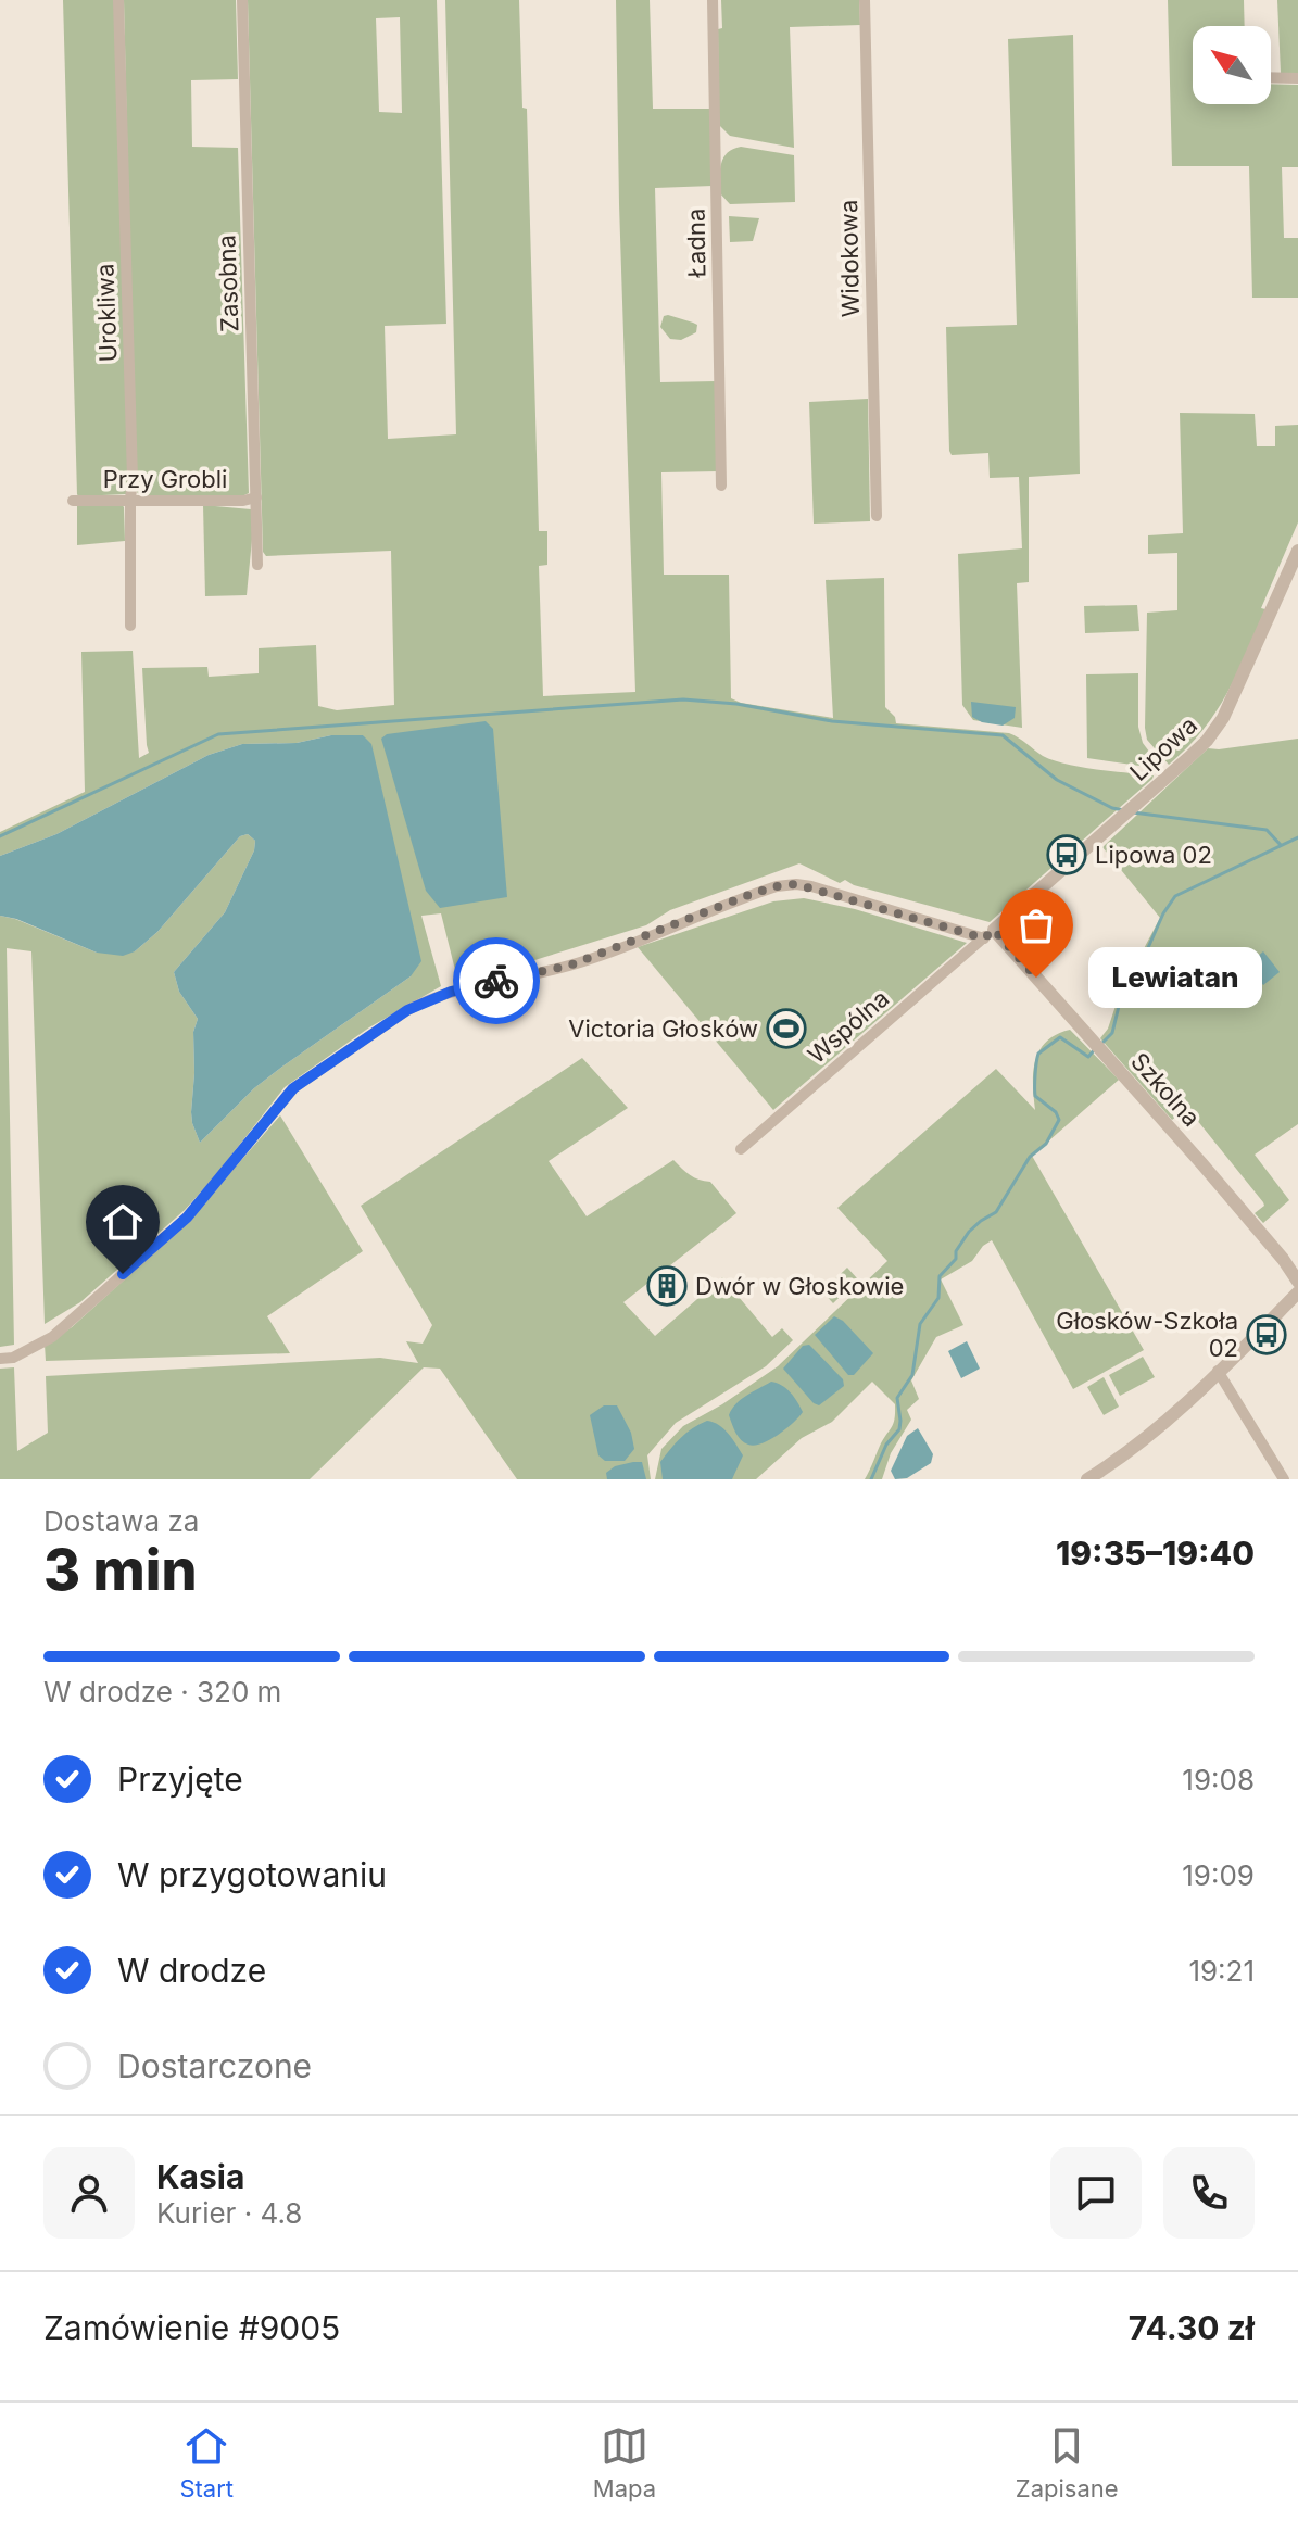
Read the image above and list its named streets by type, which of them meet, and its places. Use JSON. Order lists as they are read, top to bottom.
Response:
{
  "streets": {
    "street": [
      "Ładna",
      "Widokowa",
      "Zasobna",
      "Urokliwa",
      "Przy Grobli",
      "Lipowa",
      "Wspólna",
      "Szkolna"
    ]
  },
  "crossings": [
    ["Zasobna", "Przy Grobli"],
    ["Urokliwa", "Przy Grobli"],
    ["Lipowa", "Wspólna"],
    ["Lipowa", "Szkolna"],
    ["Wspólna", "Szkolna"]
  ],
  "places": {
    "bus stop": ["Lipowa 02", "Głosków-Szkoła 02"],
    "other": ["Lewiatan"],
    "sports": ["Victoria Głosków"],
    "building": ["Dwór w Głoskowie"]
  },
  "north": "top left",
  "page": {
    "bubble": "Lewiatan",
    "heading": ["3 min", "Dostawa za", "19:35–19:40"],
    "panel": [
      "Kasia",
      "Kurier · 4.8",
      "Zamówienie #9005",
      "74.30 zł"
    ],
    "bar": "W drodze · 320 m",
    "list": [
      ["Przyjęte", "19:08"],
      ["W przygotowaniu", "19:09"],
      ["W drodze", "19:21"],
      "Dostarczone"
    ],
    "tabs": ["Start", "Mapa", "Zapisane"]
  }
}
